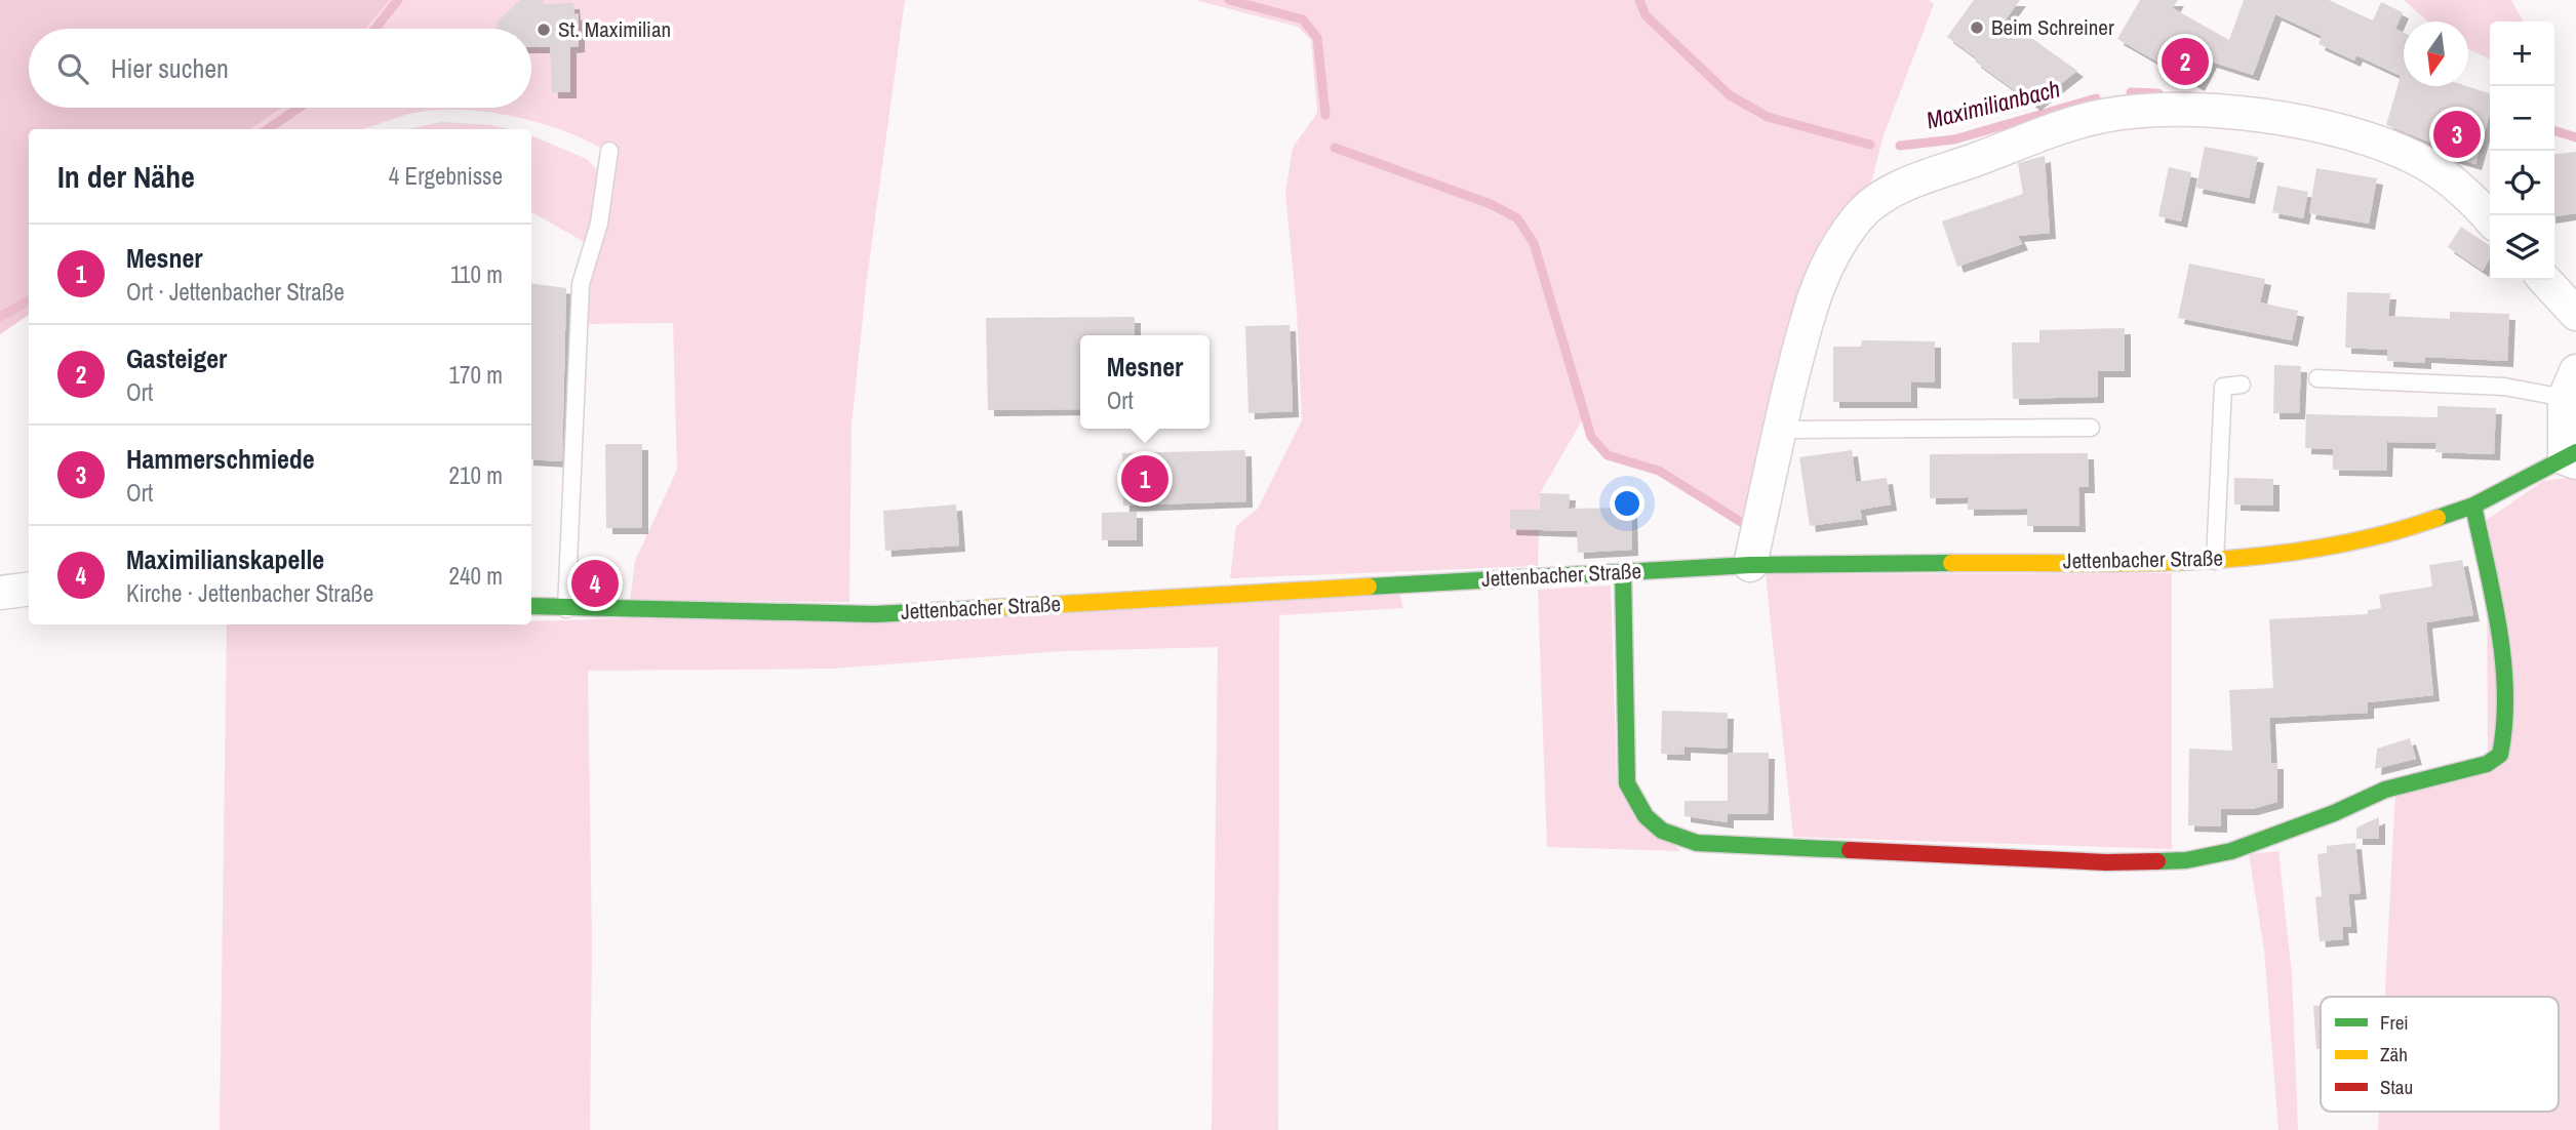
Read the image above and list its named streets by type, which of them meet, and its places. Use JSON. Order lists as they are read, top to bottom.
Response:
{
  "streets": {
    "street": ["Jettenbacher Straße"]
  },
  "water": ["Maximilianbach"],
  "places": ["Beim Schreiner", "St. Maximilian"],
  "legend": ["Frei", "Zäh", "Stau"],
  "north": "bottom",
  "page": {
    "map_buttons": ["+", "−"],
    "search": "Hier suchen",
    "pins": [
      "2",
      "3",
      "1",
      "4"
    ],
    "heading": ["In der Nähe", "4 Ergebnisse"],
    "list": [
      {
        "mark": "1",
        "name": "Mesner",
        "note": "Ort · Jettenbacher Straße",
        "value": "110 m"
      },
      {
        "mark": "2",
        "name": "Gasteiger",
        "note": "Ort",
        "value": "170 m"
      },
      {
        "mark": "3",
        "name": "Hammerschmiede",
        "note": "Ort",
        "value": "210 m"
      },
      {
        "mark": "4",
        "name": "Maximilianskapelle",
        "note": "Kirche · Jettenbacher Straße",
        "value": "240 m"
      }
    ],
    "popup": ["Mesner", "Ort"]
  }
}
